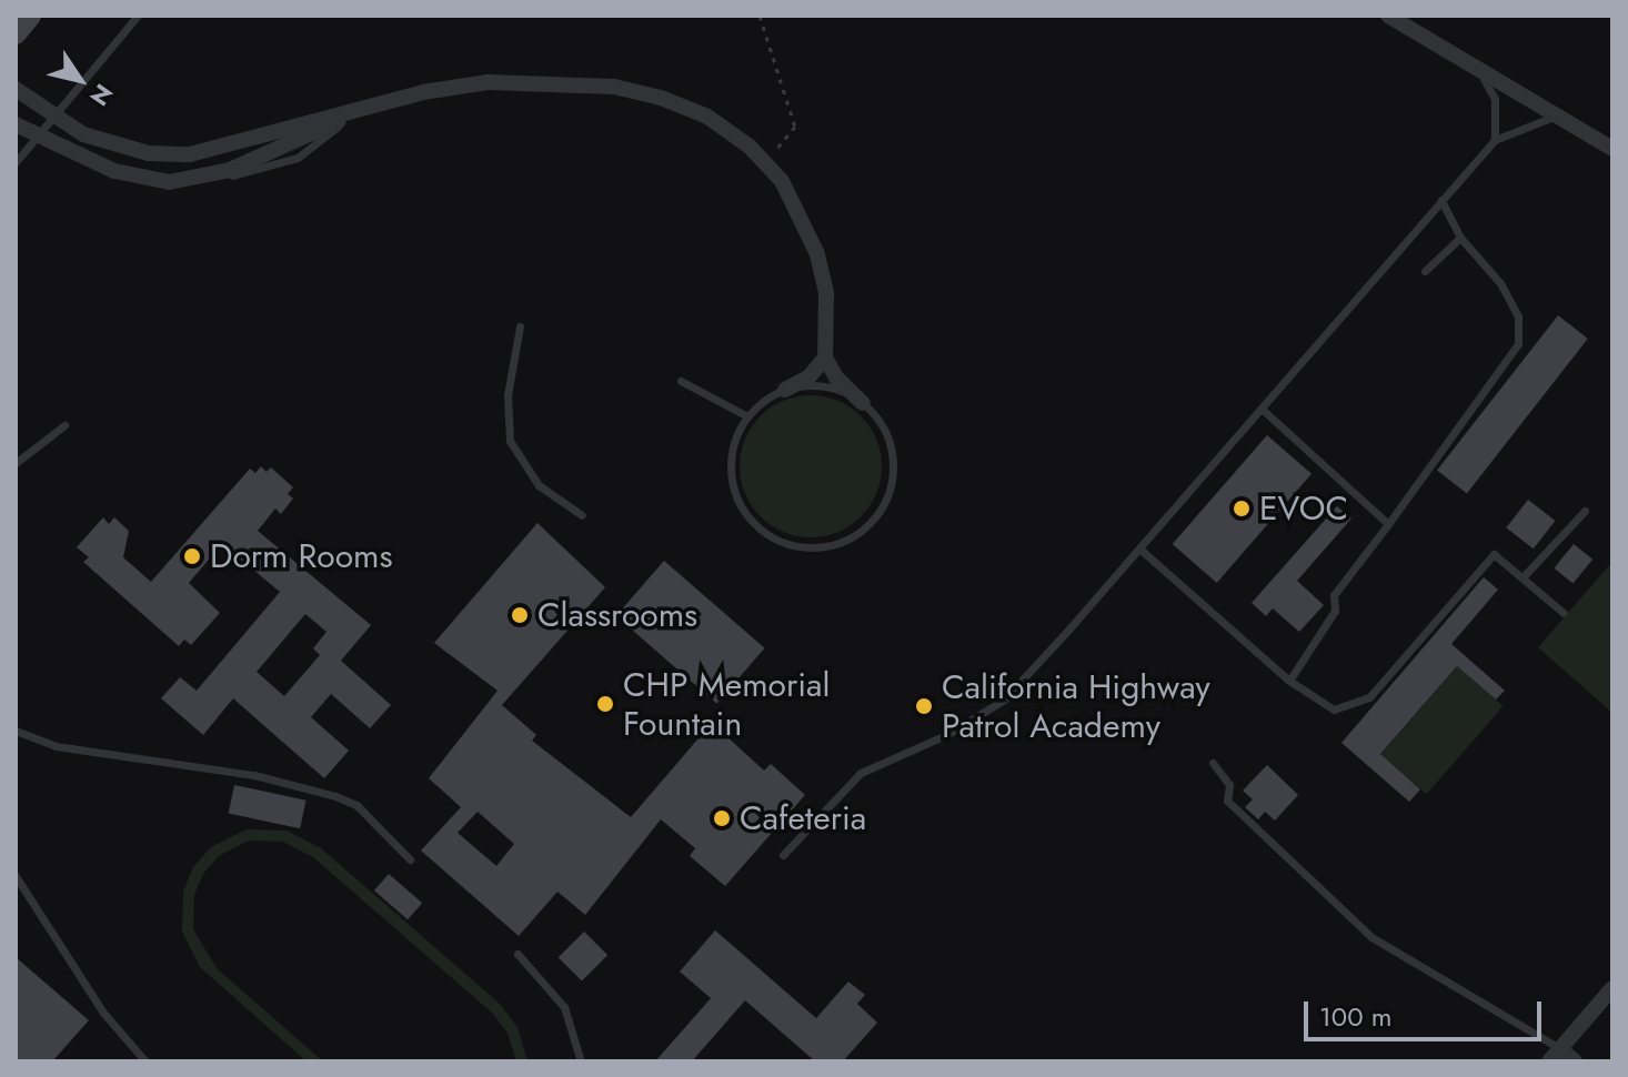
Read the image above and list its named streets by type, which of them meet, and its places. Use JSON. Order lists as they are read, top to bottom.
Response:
{
  "places": [
    "EVOC",
    "Dorm Rooms",
    "Classrooms",
    "CHP Memorial Fountain",
    "California Highway Patrol Academy",
    "Cafeteria"
  ],
  "scale_bar": "100 m",
  "north": "bottom right"
}
